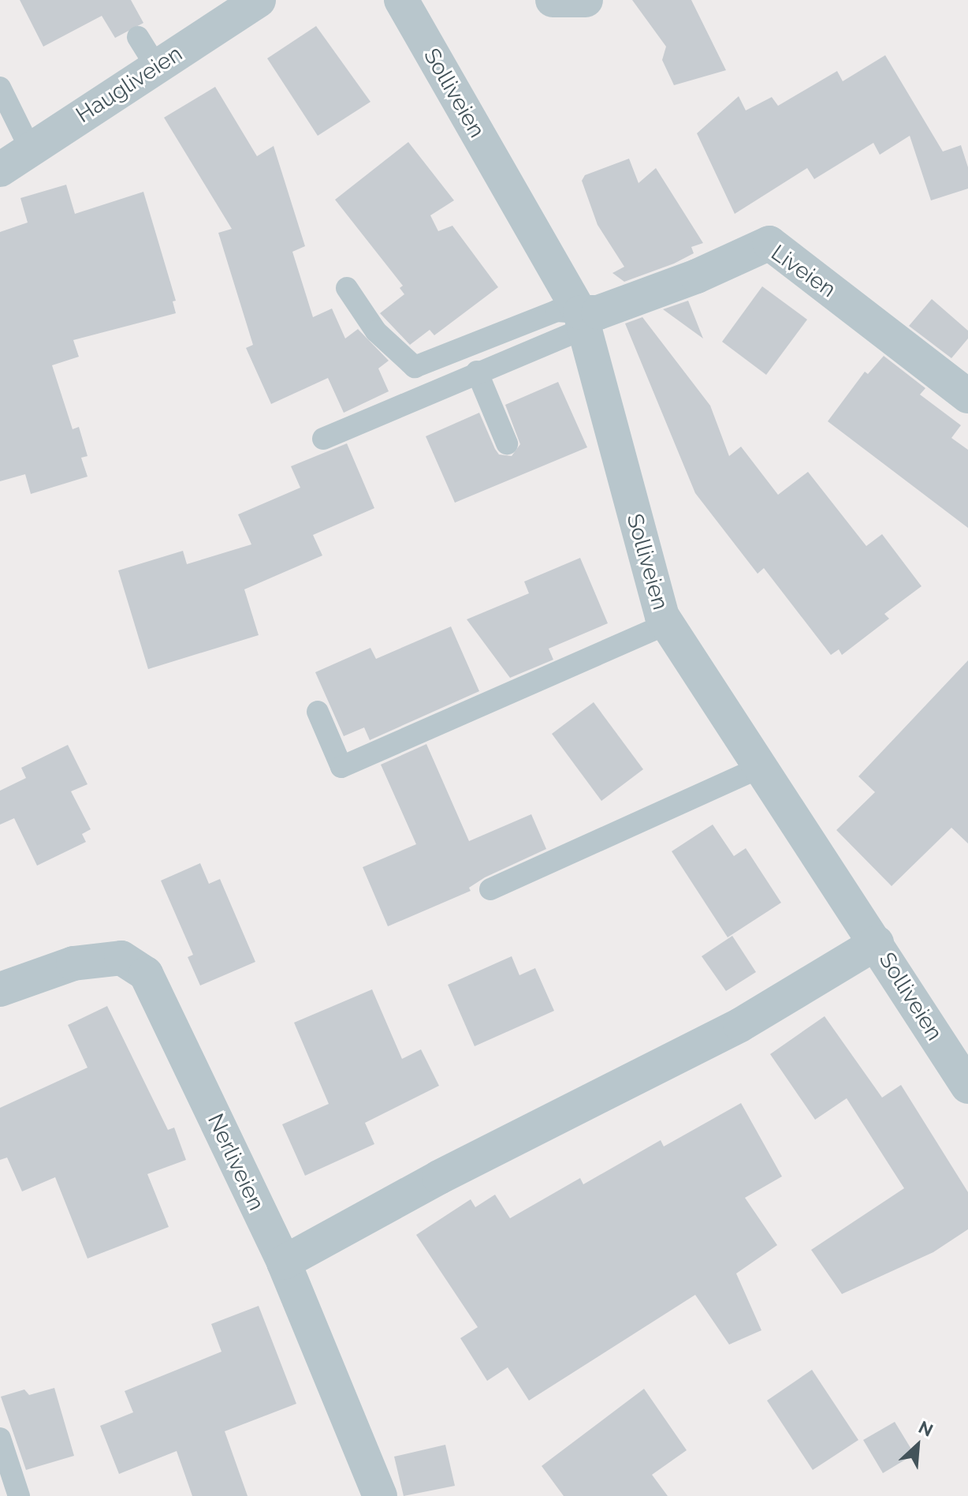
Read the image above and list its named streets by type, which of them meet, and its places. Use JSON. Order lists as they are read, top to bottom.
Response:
{
  "streets": {
    "street": [
      "Haugliveien",
      "Solliveien",
      "Liveien",
      "Nerliveien"
    ]
  },
  "crossings": [
    ["Solliveien", "Liveien"]
  ],
  "north": "top right"
}
